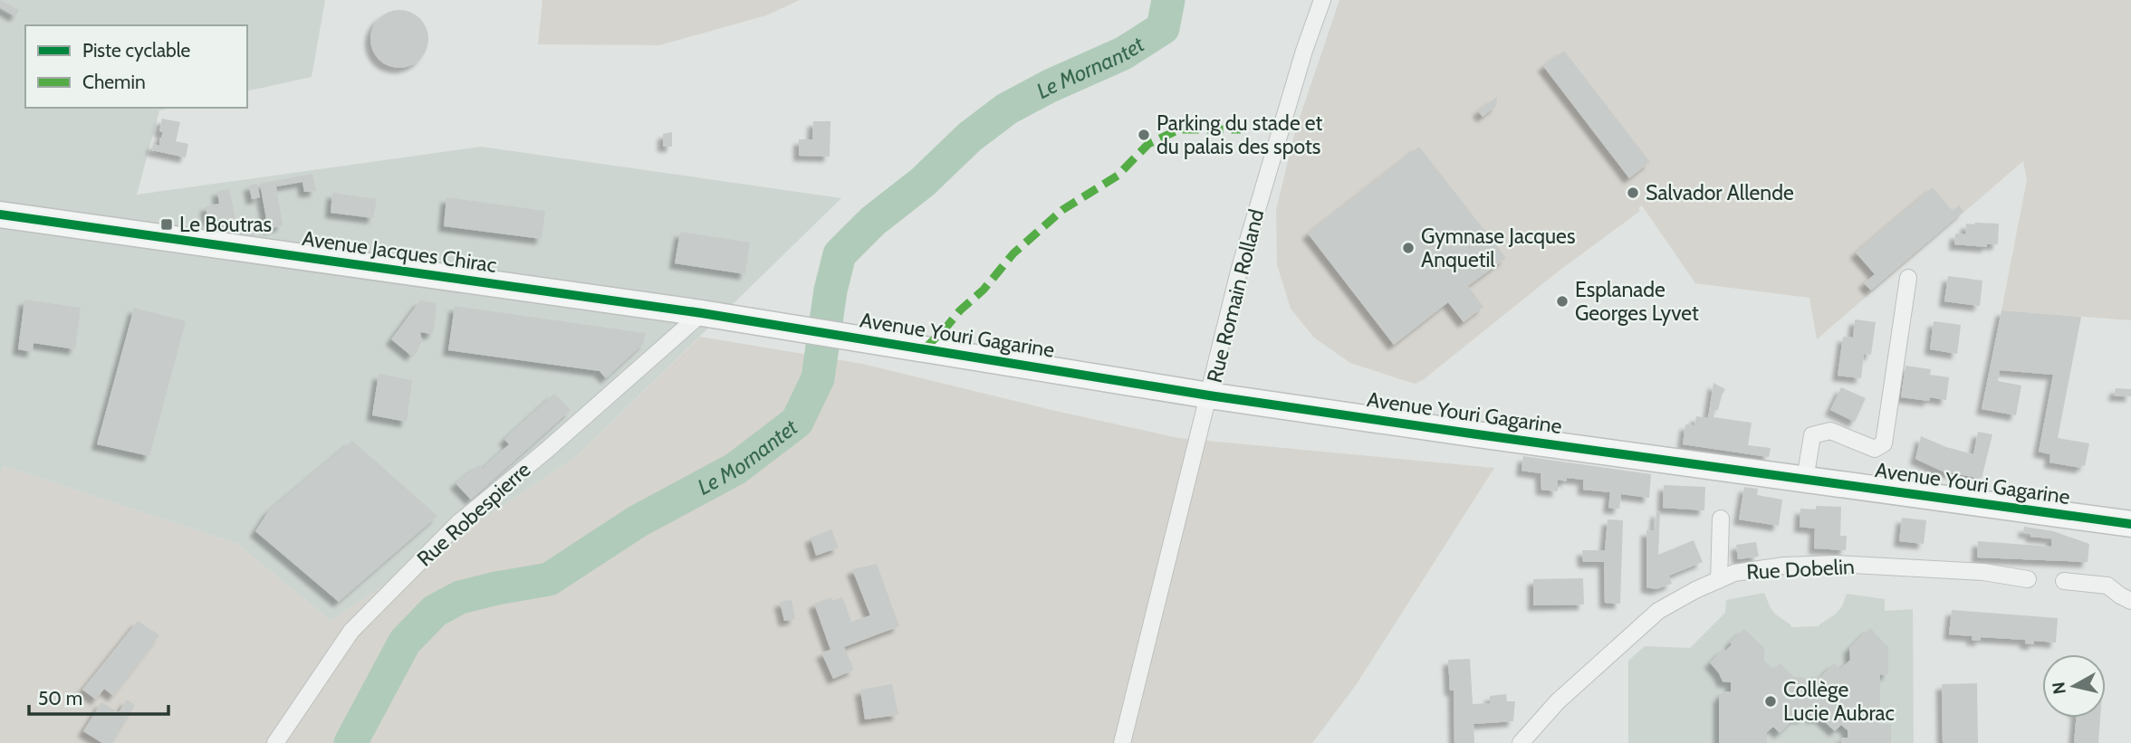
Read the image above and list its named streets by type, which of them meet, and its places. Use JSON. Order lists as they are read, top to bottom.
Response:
{
  "streets": {
    "main road": ["Avenue Jacques Chirac", "Avenue Youri Gagarine"],
    "street": ["Rue Romain Rolland", "Rue Robespierre", "Rue Dobelin"]
  },
  "crossings": [
    ["Avenue Jacques Chirac", "Avenue Youri Gagarine"],
    ["Avenue Jacques Chirac", "Rue Robespierre"],
    ["Rue Romain Rolland", "Avenue Youri Gagarine"]
  ],
  "water": ["Le Mornantet"],
  "places": {
    "other": [
      "Parking du stade et du palais des spots",
      "Salvador Allende",
      "Gymnase Jacques Anquetil",
      "Esplanade Georges Lyvet",
      "Collège Lucie Aubrac"
    ],
    "transit": ["Le Boutras"]
  },
  "legend": ["Piste cyclable", "Chemin"],
  "scale_bar": "50 m",
  "north": "left"
}
